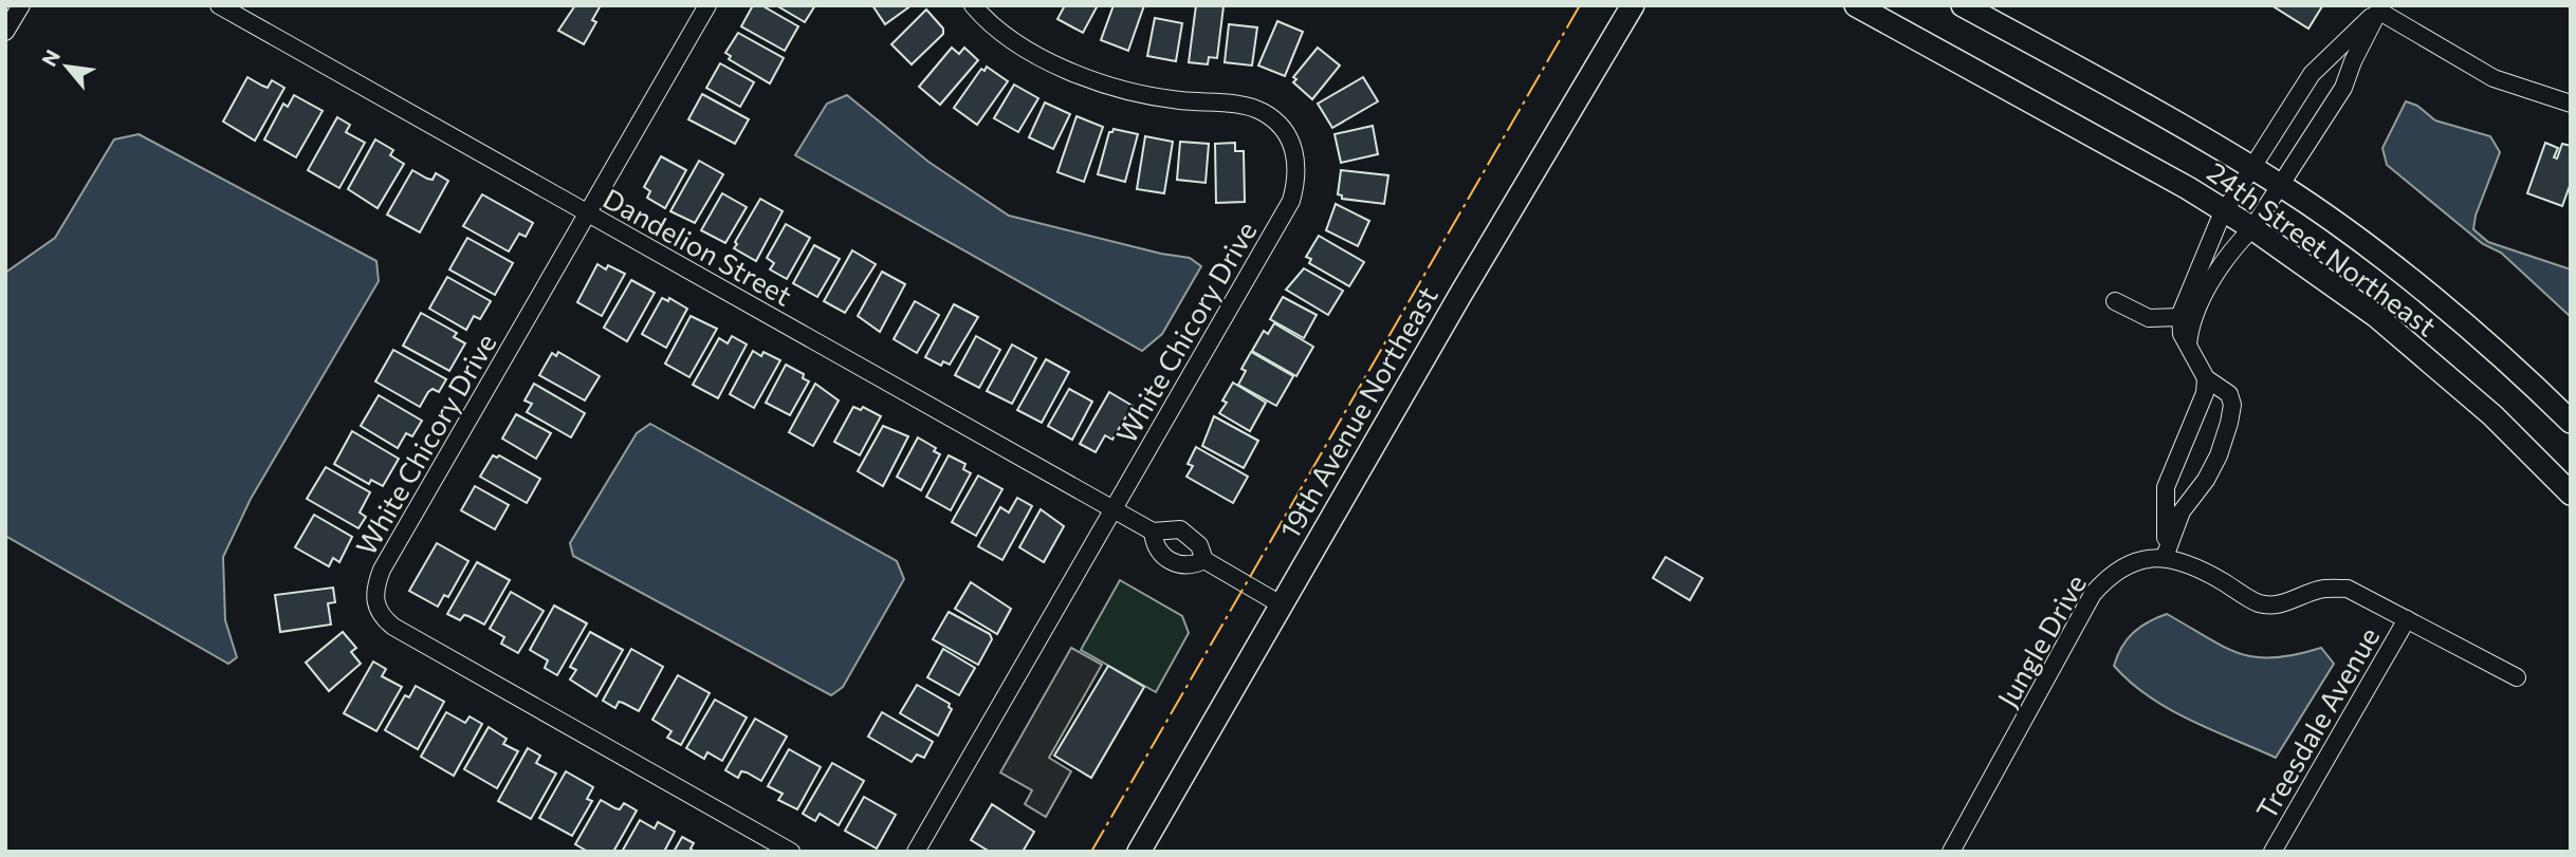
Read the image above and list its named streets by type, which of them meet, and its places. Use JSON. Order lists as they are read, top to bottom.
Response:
{
  "streets": {
    "street": [
      "Dandelion Street",
      "24th Street Northeast",
      "White Chicory Drive",
      "19th Avenue Northeast",
      "Jungle Drive",
      "Treesdale Avenue"
    ]
  },
  "crossings": [
    ["Dandelion Street", "White Chicory Drive"],
    ["Dandelion Street", "19th Avenue Northeast"]
  ],
  "north": "top left"
}
